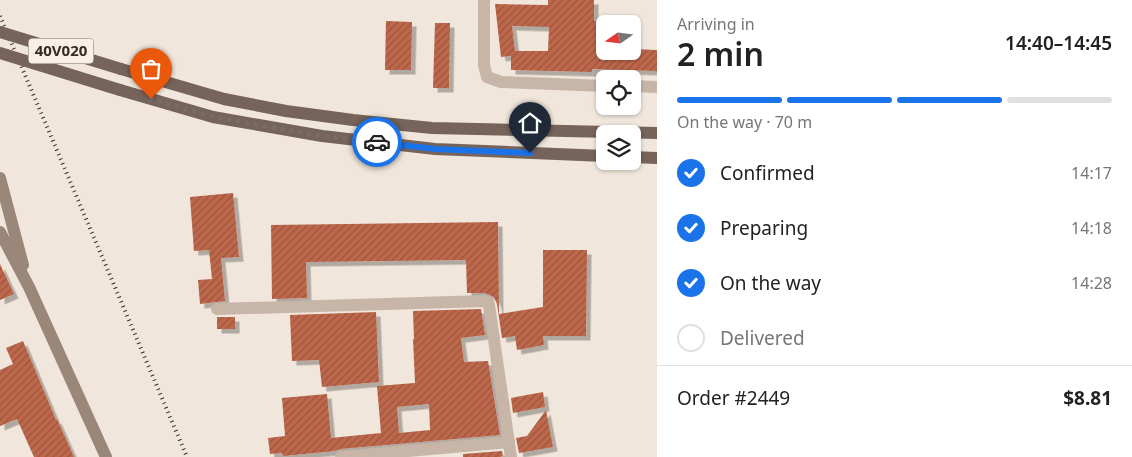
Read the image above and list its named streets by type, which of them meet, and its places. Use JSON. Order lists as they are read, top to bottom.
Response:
{
  "streets": {
    "main road": ["40V020"]
  },
  "north": "left",
  "page": {
    "heading": ["2 min", "Arriving in", "14:40–14:45"],
    "panel": ["Order #2449", "$8.81"],
    "bar": "On the way · 70 m",
    "list": [
      ["Confirmed", "14:17"],
      ["Preparing", "14:18"],
      ["On the way", "14:28"],
      "Delivered"
    ]
  }
}
